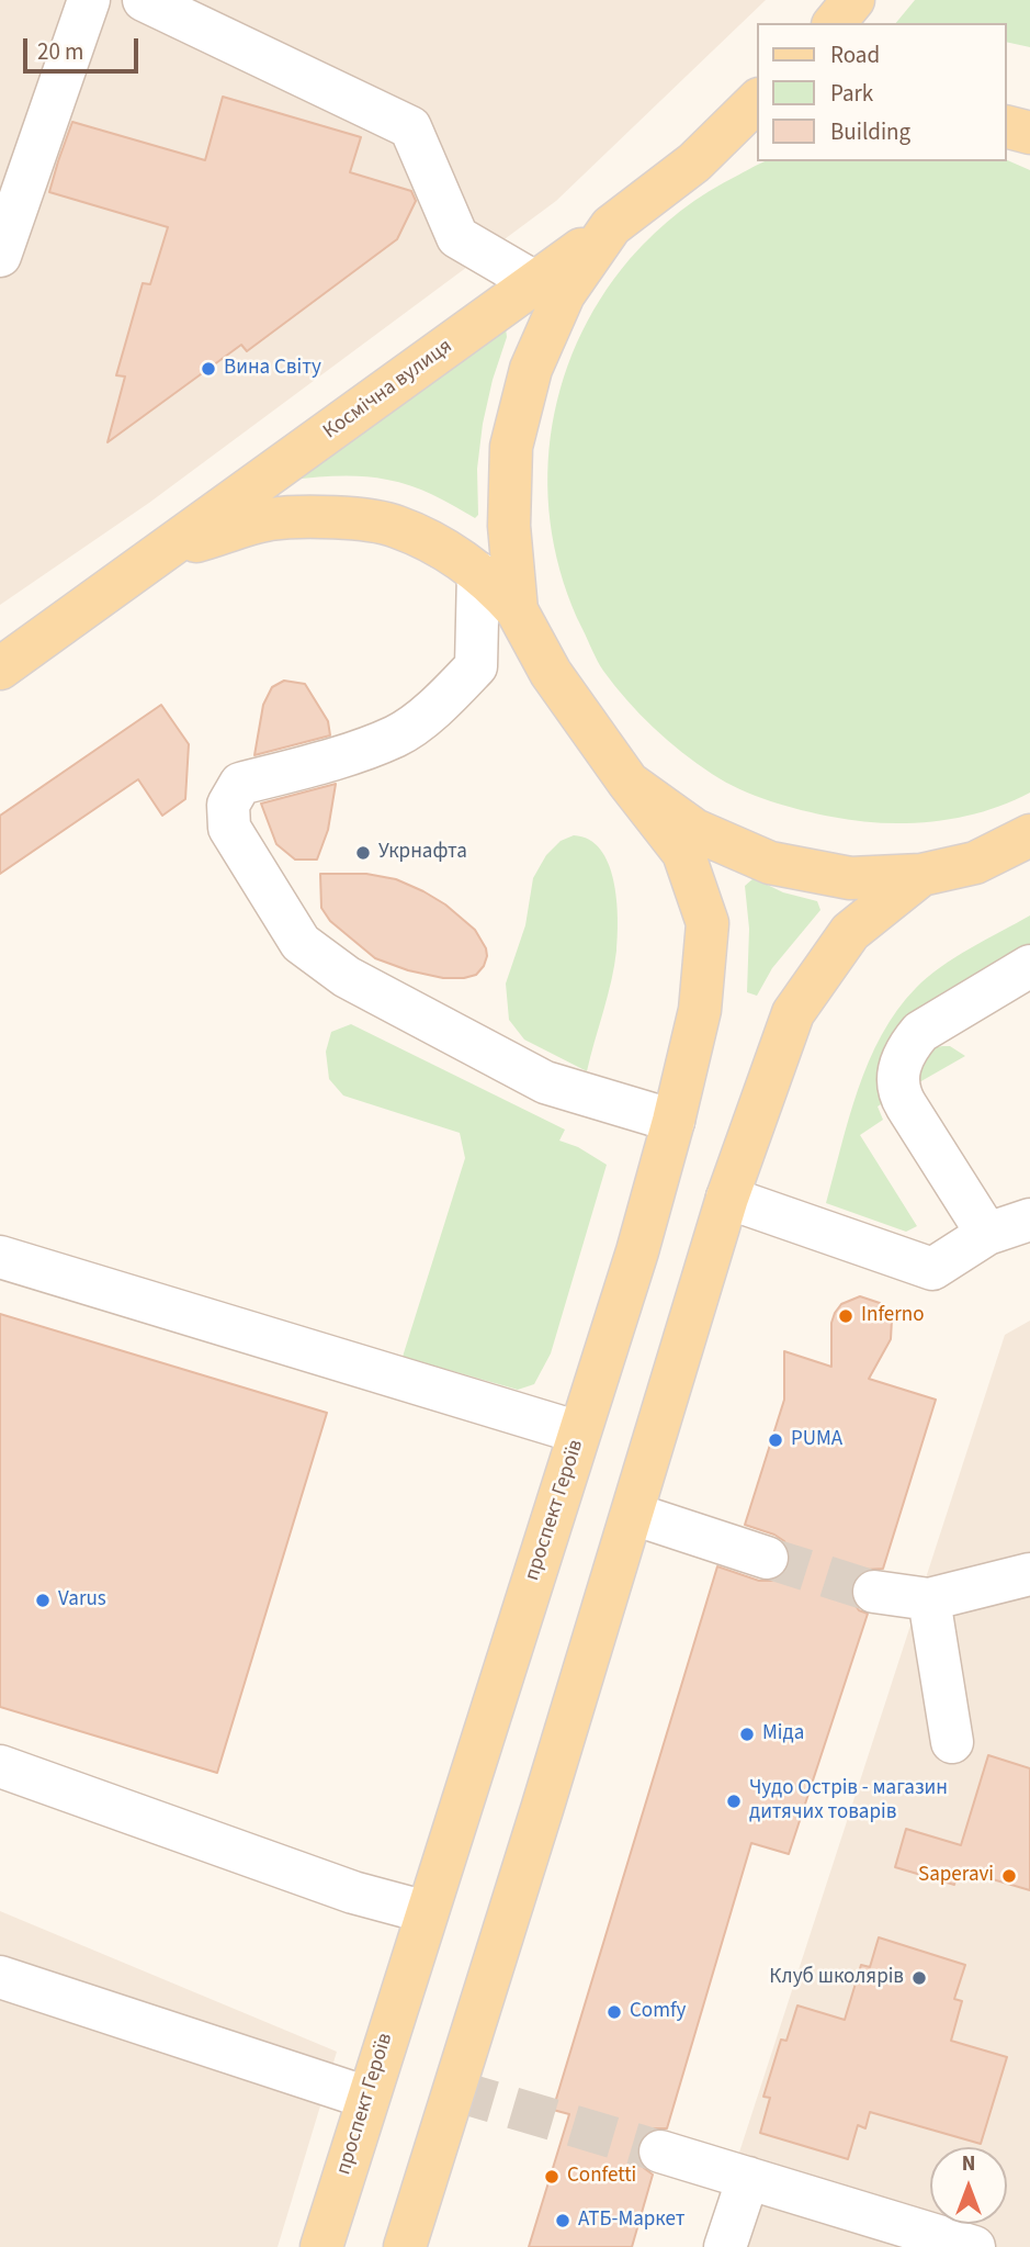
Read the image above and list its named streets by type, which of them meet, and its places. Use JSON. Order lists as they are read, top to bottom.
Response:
{
  "streets": {
    "main road": ["Космічна вулиця", "проспект Героїв"]
  },
  "crossings": [
    ["Космічна вулиця", "проспект Героїв"]
  ],
  "places": [
    "Вина Світу",
    "Укрнафта",
    "Inferno",
    "PUMA",
    "Varus",
    "Міда",
    "Чудо Острів - магазин дитячих товарів",
    "Saperavi",
    "Клуб школярів",
    "Comfy",
    "Confetti",
    "АТБ-Маркет"
  ],
  "legend": ["Road", "Park", "Building"],
  "scale_bar": "20 m",
  "north": "top"
}
